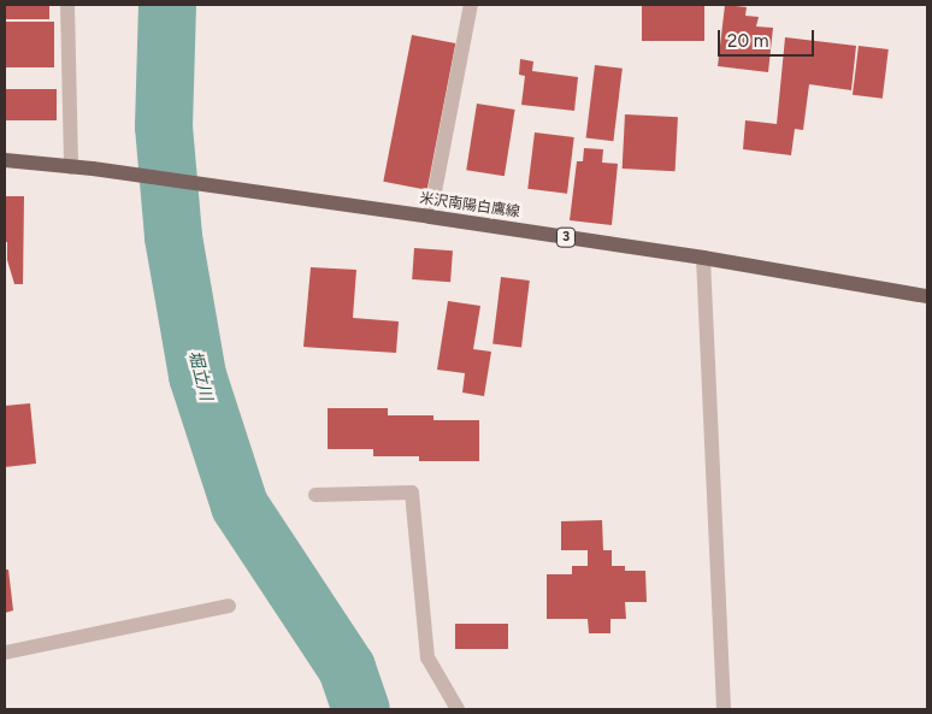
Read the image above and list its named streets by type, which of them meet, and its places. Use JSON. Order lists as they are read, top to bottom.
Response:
{
  "streets": {
    "main road": ["米沢南陽白鷹線", "3"]
  },
  "water": ["堀立川"],
  "scale_bar": "20 m"
}
